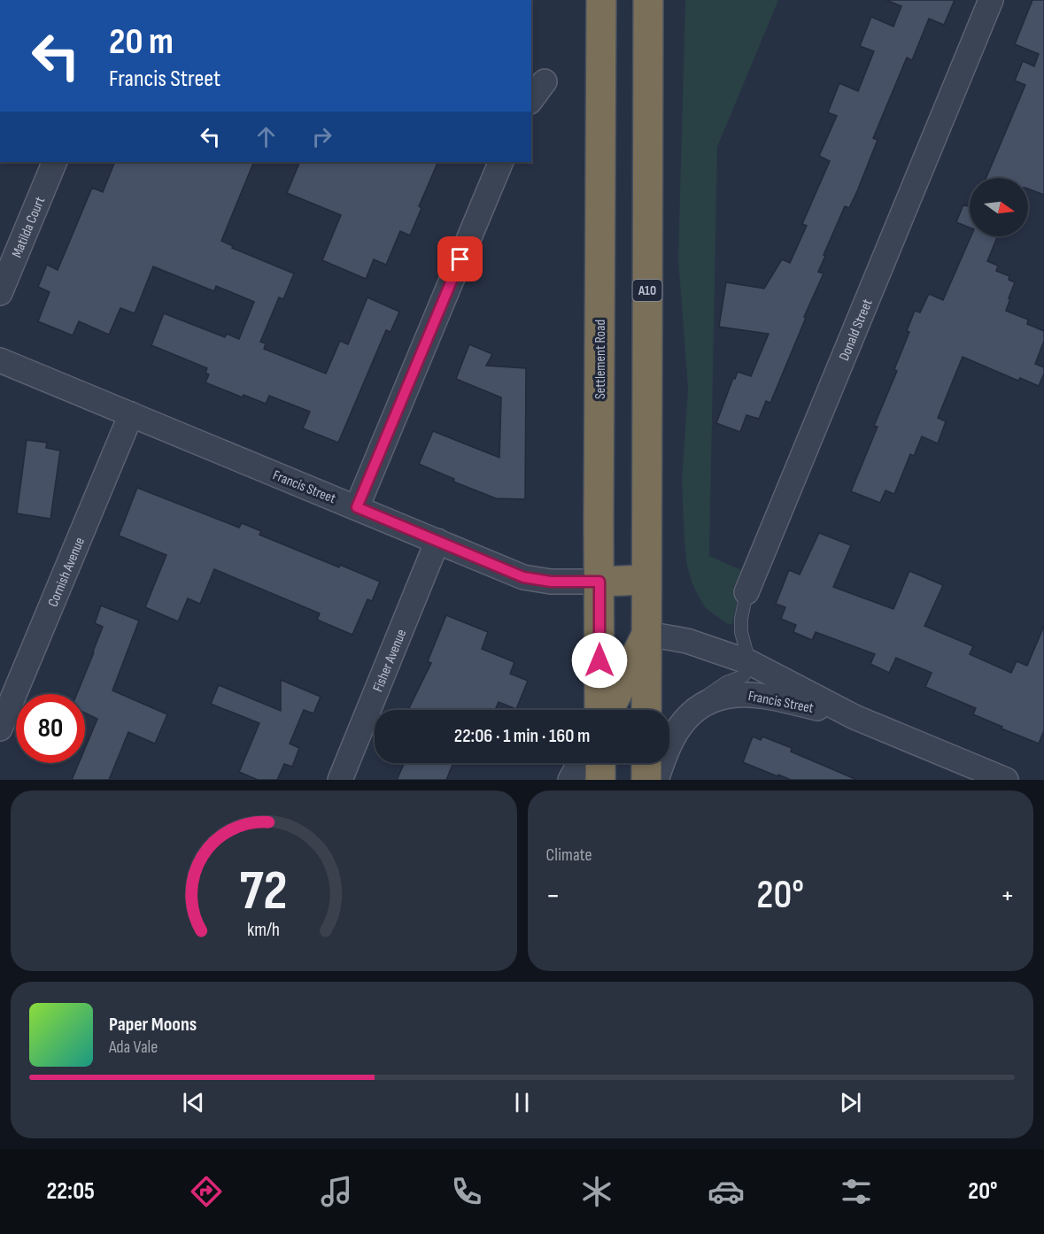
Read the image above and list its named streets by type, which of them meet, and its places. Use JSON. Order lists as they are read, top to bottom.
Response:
{
  "streets": {
    "highway": ["A10", "Settlement Road", "Francis Street"],
    "street": [
      "Matilda Court",
      "Donald Street",
      "Cornish Avenue",
      "Fisher Avenue"
    ]
  },
  "crossings": [
    ["A10", "Francis Street"],
    ["Donald Street", "Francis Street"],
    ["Settlement Road", "Francis Street"],
    ["Francis Street", "Cornish Avenue"],
    ["Francis Street", "Fisher Avenue"]
  ],
  "north": "right",
  "page": {
    "turn": ["20 m", "Francis Street"],
    "limit": "80",
    "trip": "22:06 · 1 min · 160 m",
    "tile": "Climate",
    "heat": ["−", "20°", "+"],
    "song": ["Paper Moons", "Ada Vale"],
    "tabs": ["22:05", "20°"],
    "gauge": ["72", "km/h"]
  }
}
